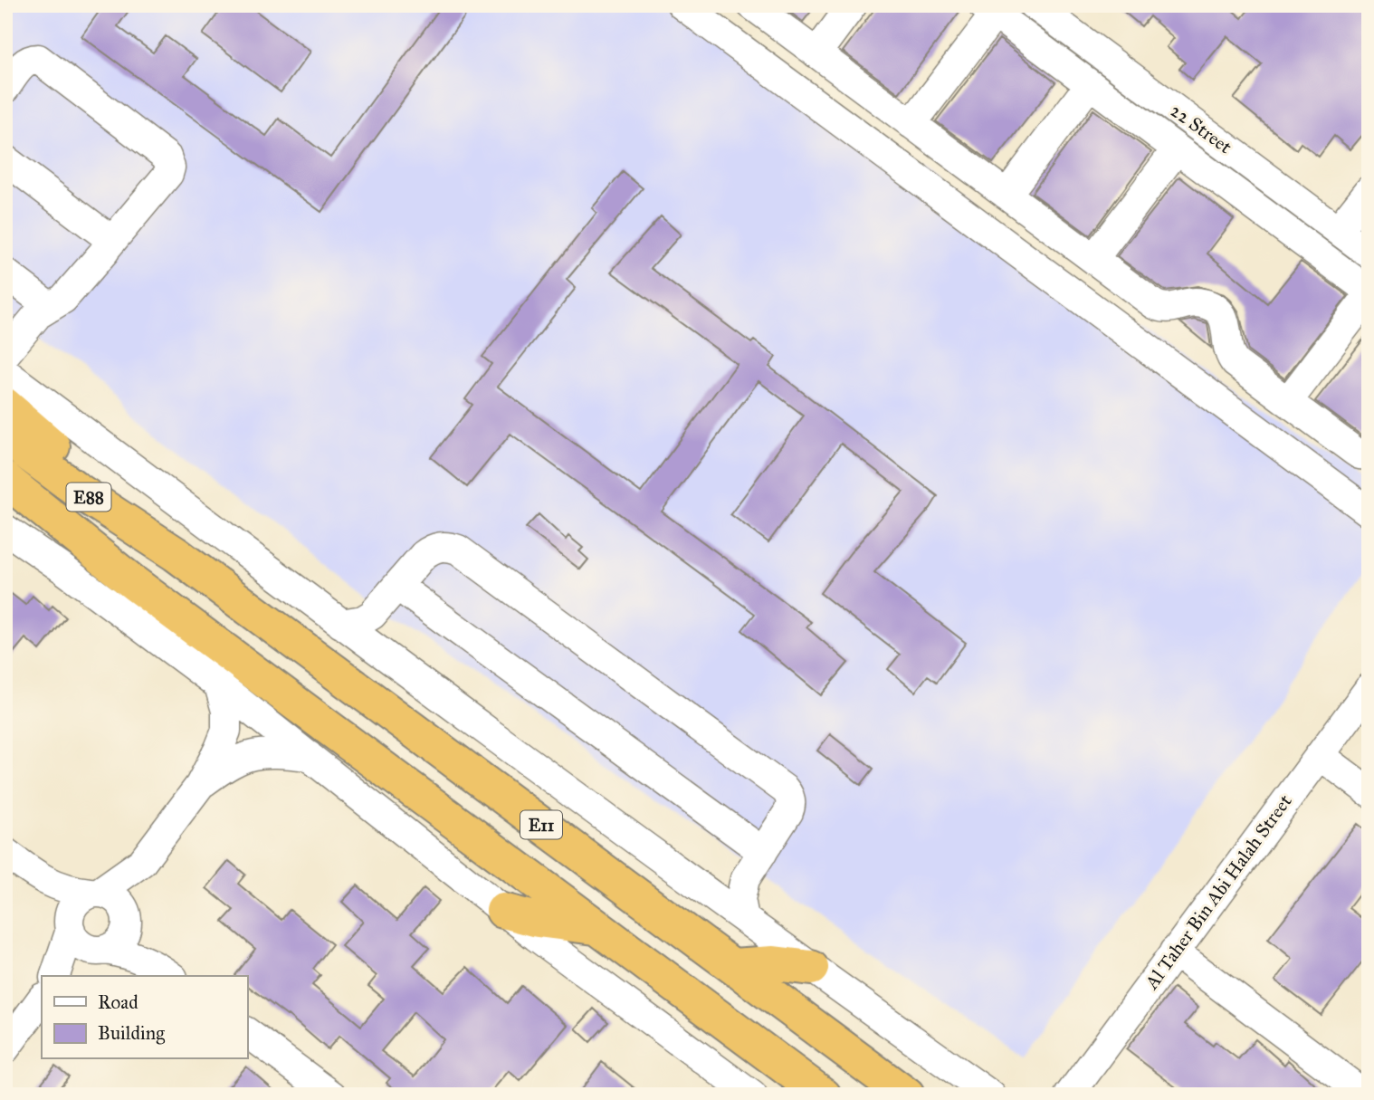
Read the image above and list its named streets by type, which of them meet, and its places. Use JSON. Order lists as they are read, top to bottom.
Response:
{
  "streets": {
    "highway": ["E88", "E11"],
    "street": ["22 Street", "Al Taher Bin Abi Halah Street"]
  },
  "crossings": [
    ["E88", "E11"]
  ],
  "legend": ["Road", "Building"]
}
